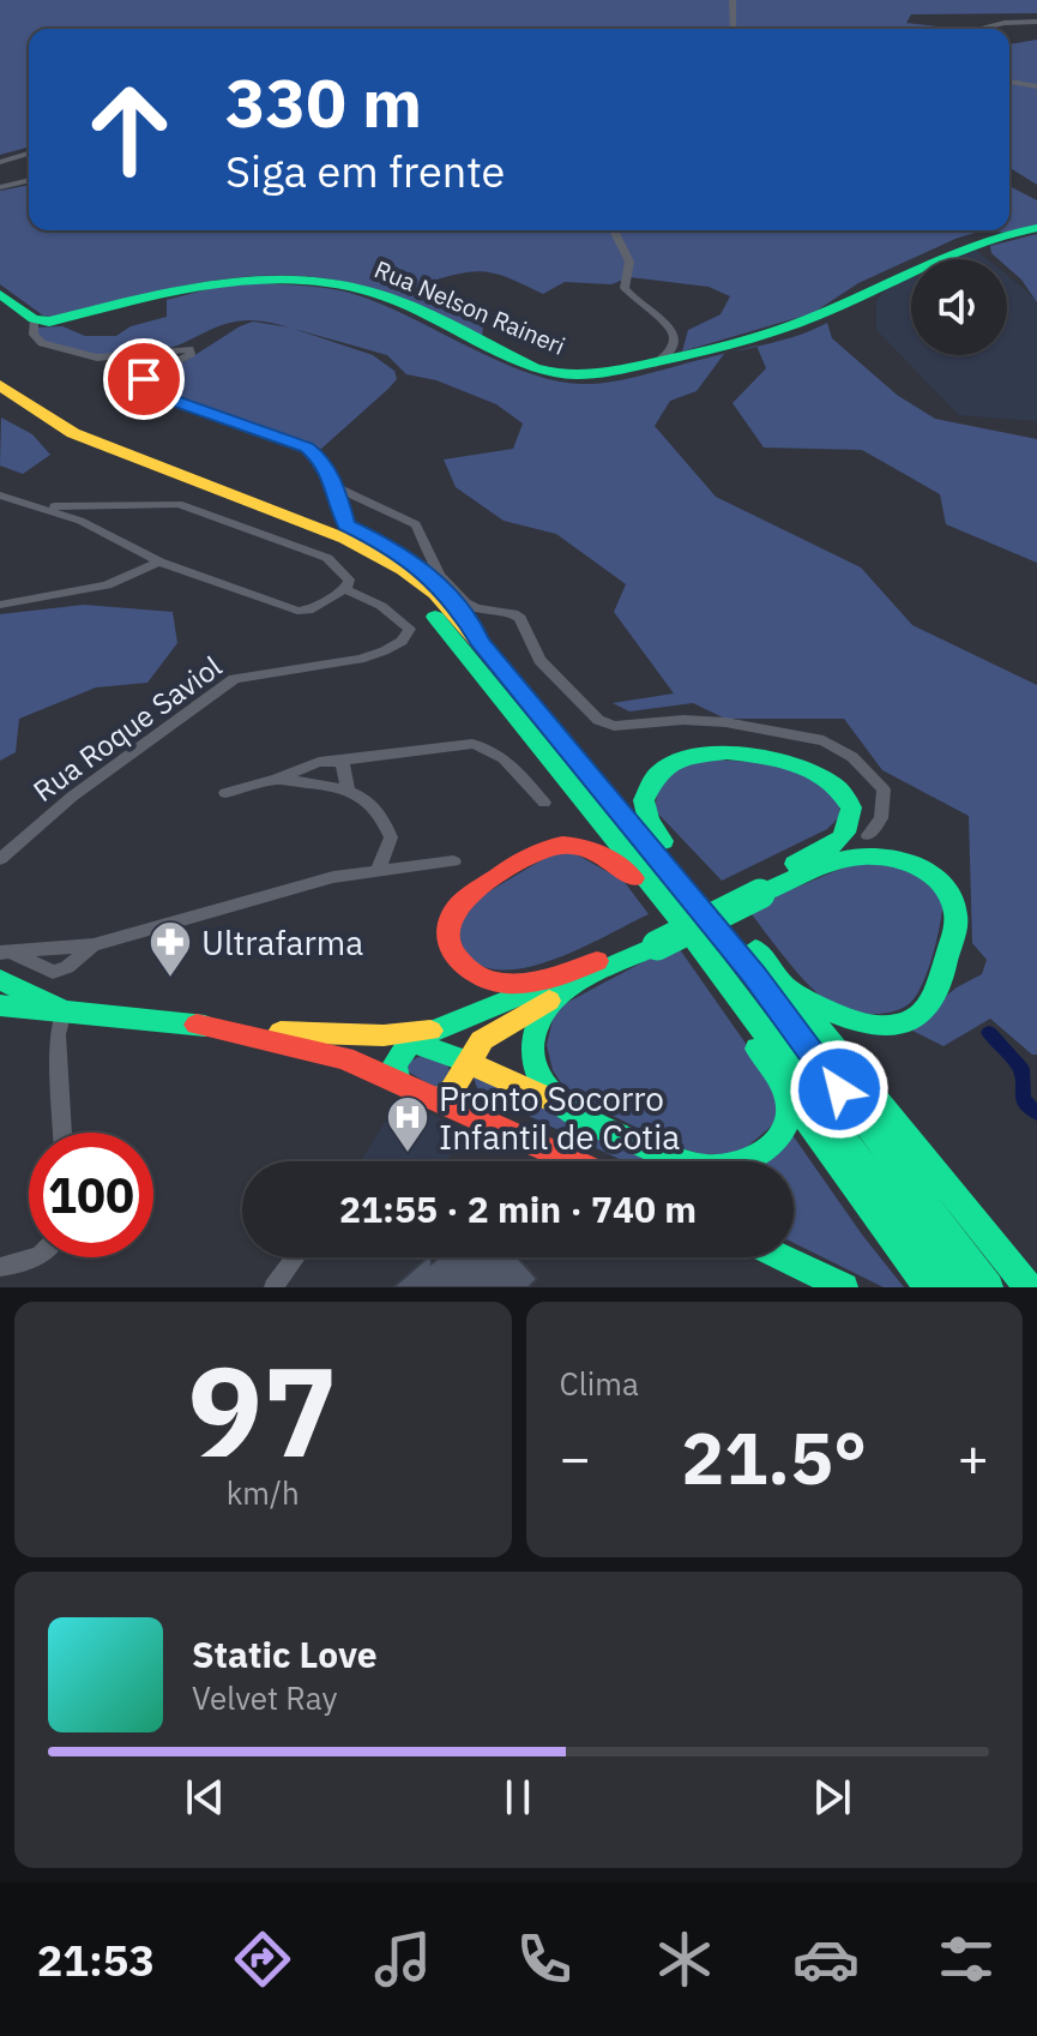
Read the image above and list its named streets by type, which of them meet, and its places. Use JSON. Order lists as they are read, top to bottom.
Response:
{
  "streets": {
    "main road": ["Rua Nelson Raineri"],
    "street": ["Rua Roque Saviol"]
  },
  "places": {
    "pharmacy": ["Ultrafarma"],
    "hospital": ["Pronto Socorro Infantil de Cotia"]
  },
  "page": {
    "turn": ["330 m", "Siga em frente"],
    "limit": "100",
    "trip": "21:55 · 2 min · 740 m",
    "tile": [
      ["97", "km/h"],
      "Clima"
    ],
    "heat": ["−", "21.5°", "+"],
    "song": ["Static Love", "Velvet Ray"],
    "tabs": "21:53"
  }
}
